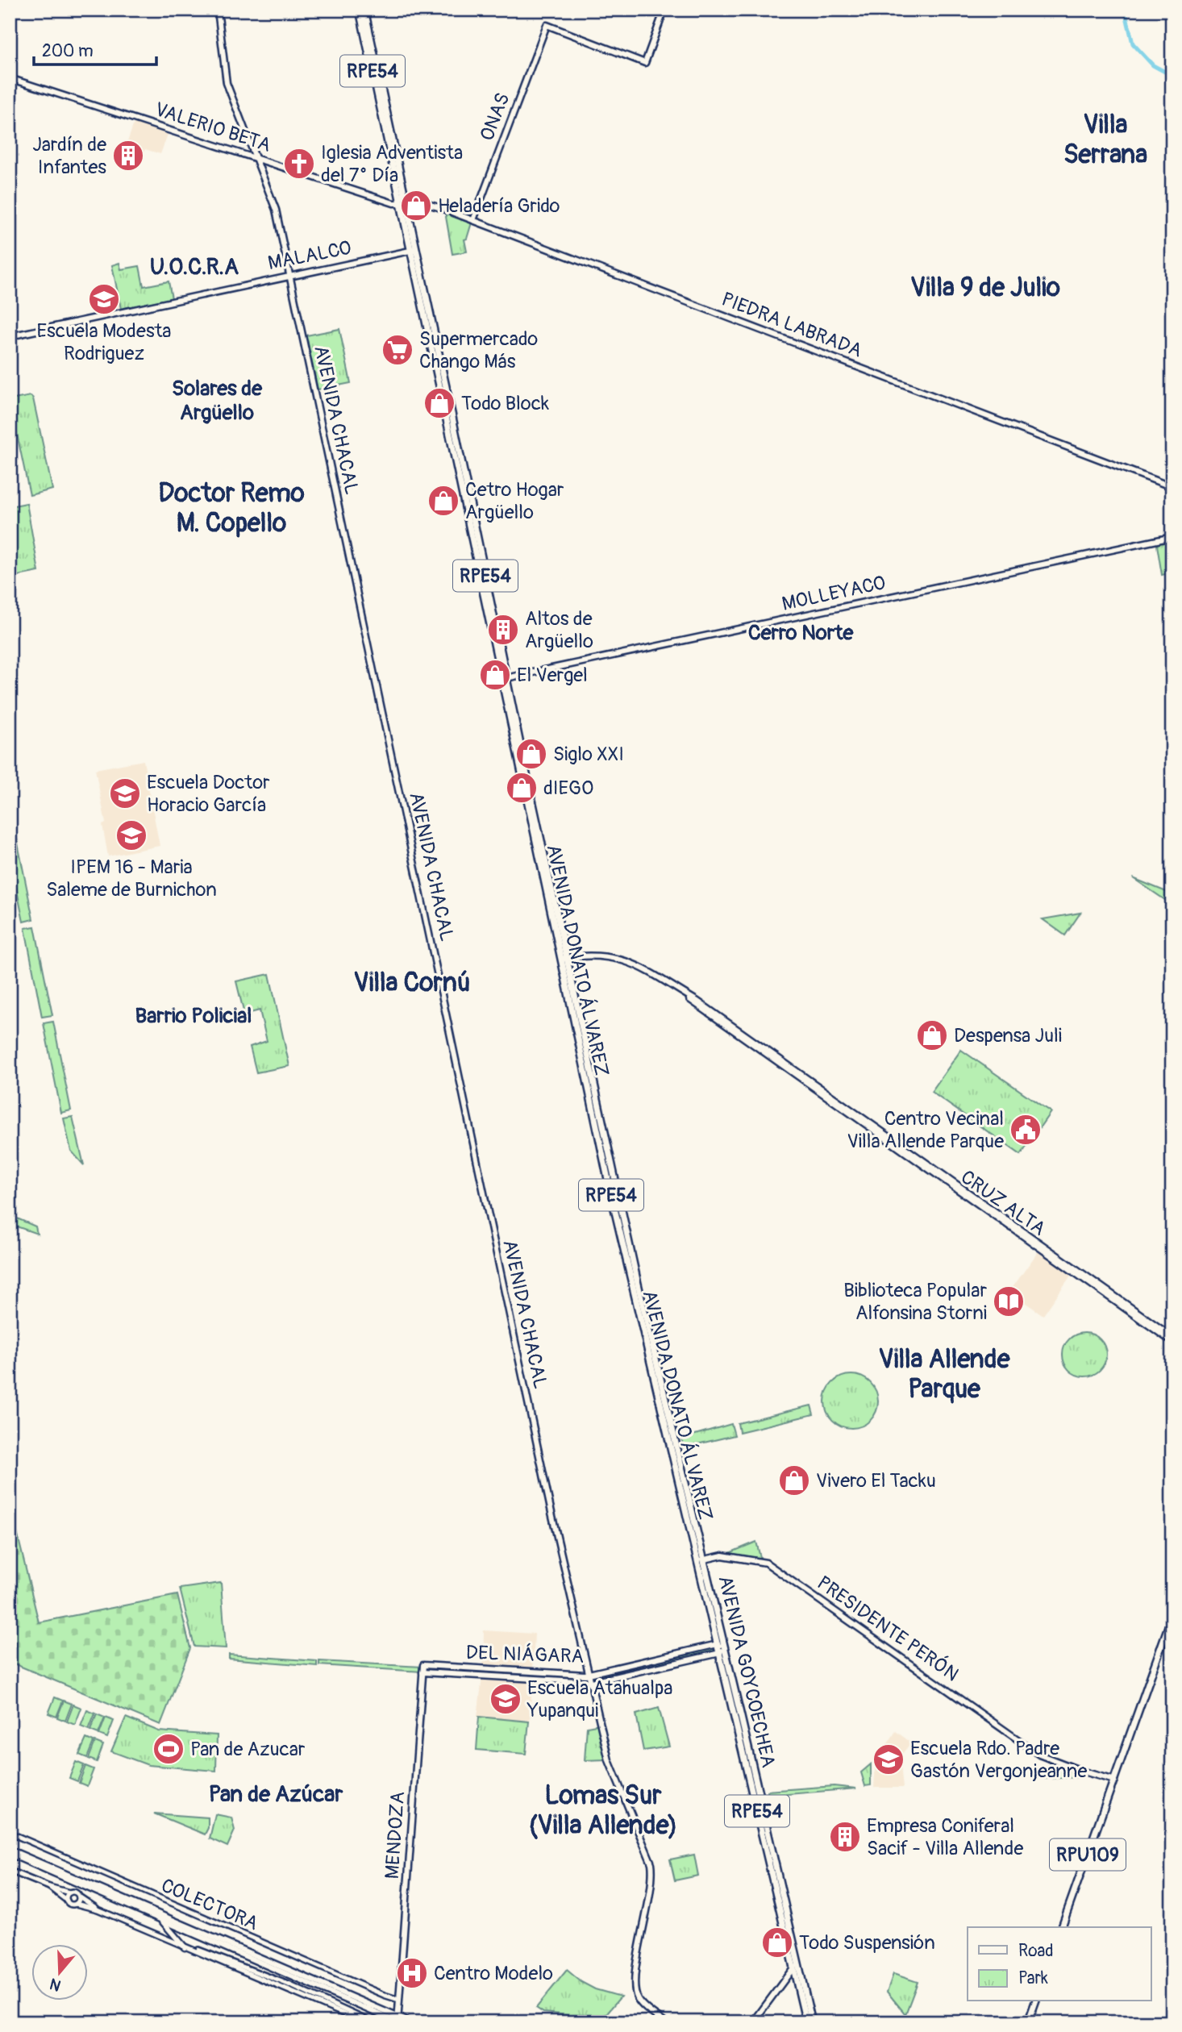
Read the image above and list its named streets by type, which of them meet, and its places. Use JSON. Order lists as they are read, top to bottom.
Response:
{
  "streets": {
    "main road": [
      "RPE54",
      "ONAS",
      "VALERIO BETA",
      "MALALCO",
      "PIEDRA LABRADA",
      "AVENIDA CHACAL",
      "MOLLEYACO",
      "AVENIDA DONATO ÁLVAREZ",
      "CRUZ ALTA",
      "PRESIDENTE PERÓN",
      "DEL NIÁGARA",
      "AVENIDA GOYCOECHEA",
      "MENDOZA",
      "RPU109"
    ],
    "street": ["COLECTORA"]
  },
  "crossings": [
    ["ONAS", "PIEDRA LABRADA"],
    ["VALERIO BETA", "PIEDRA LABRADA"],
    ["VALERIO BETA", "AVENIDA CHACAL"],
    ["VALERIO BETA", "AVENIDA DONATO ÁLVAREZ"],
    ["MALALCO", "AVENIDA CHACAL"],
    ["MALALCO", "AVENIDA DONATO ÁLVAREZ"],
    ["PIEDRA LABRADA", "AVENIDA DONATO ÁLVAREZ"],
    ["AVENIDA CHACAL", "DEL NIÁGARA"],
    ["MOLLEYACO", "AVENIDA DONATO ÁLVAREZ"],
    ["AVENIDA DONATO ÁLVAREZ", "CRUZ ALTA"],
    ["AVENIDA DONATO ÁLVAREZ", "PRESIDENTE PERÓN"],
    ["AVENIDA DONATO ÁLVAREZ", "AVENIDA GOYCOECHEA"],
    ["PRESIDENTE PERÓN", "AVENIDA GOYCOECHEA"],
    ["PRESIDENTE PERÓN", "RPU109"],
    ["DEL NIÁGARA", "AVENIDA GOYCOECHEA"],
    ["DEL NIÁGARA", "MENDOZA"],
    ["MENDOZA", "COLECTORA"]
  ],
  "districts": [
    "Villa Serrana",
    "U.O.C.R.A",
    "Villa 9 de Julio",
    "Solares de Argüello",
    "Doctor Remo M. Copello",
    "Cerro Norte",
    "Villa Cornú",
    "Barrio Policial",
    "Villa Allende Parque",
    "Pan de Azúcar",
    "Lomas Sur (Villa Allende)"
  ],
  "places": {
    "building": ["Jardín de Infantes", "Altos de Argüello", "Empresa Coniferal Sacif - Villa Allende"],
    "church": ["Iglesia Adventista del 7° Día"],
    "shop": [
      "Heladería Grido",
      "Todo Block",
      "Cetro Hogar Argüello",
      "El Vergel",
      "Siglo XXI",
      "dIEGO",
      "Despensa Juli",
      "Vivero El Tacku",
      "Todo Suspensión"
    ],
    "school or university": [
      "Escuela Modesta Rodriguez",
      "Escuela Doctor Horacio García",
      "IPEM 16 - Maria Saleme de Burnichon",
      "Escuela Atahualpa Yupanqui",
      "Escuela Rdo. Padre Gastón Vergonjeanne"
    ],
    "supermarket": ["Supermercado Chango Más"],
    "public building": ["Centro Vecinal Villa Allende Parque"],
    "library": ["Biblioteca Popular Alfonsina Storni"],
    "sports": ["Pan de Azucar"],
    "hospital": ["Centro Modelo"]
  },
  "legend": ["Road", "Park"],
  "scale_bar": "200 m",
  "north": "bottom"
}
